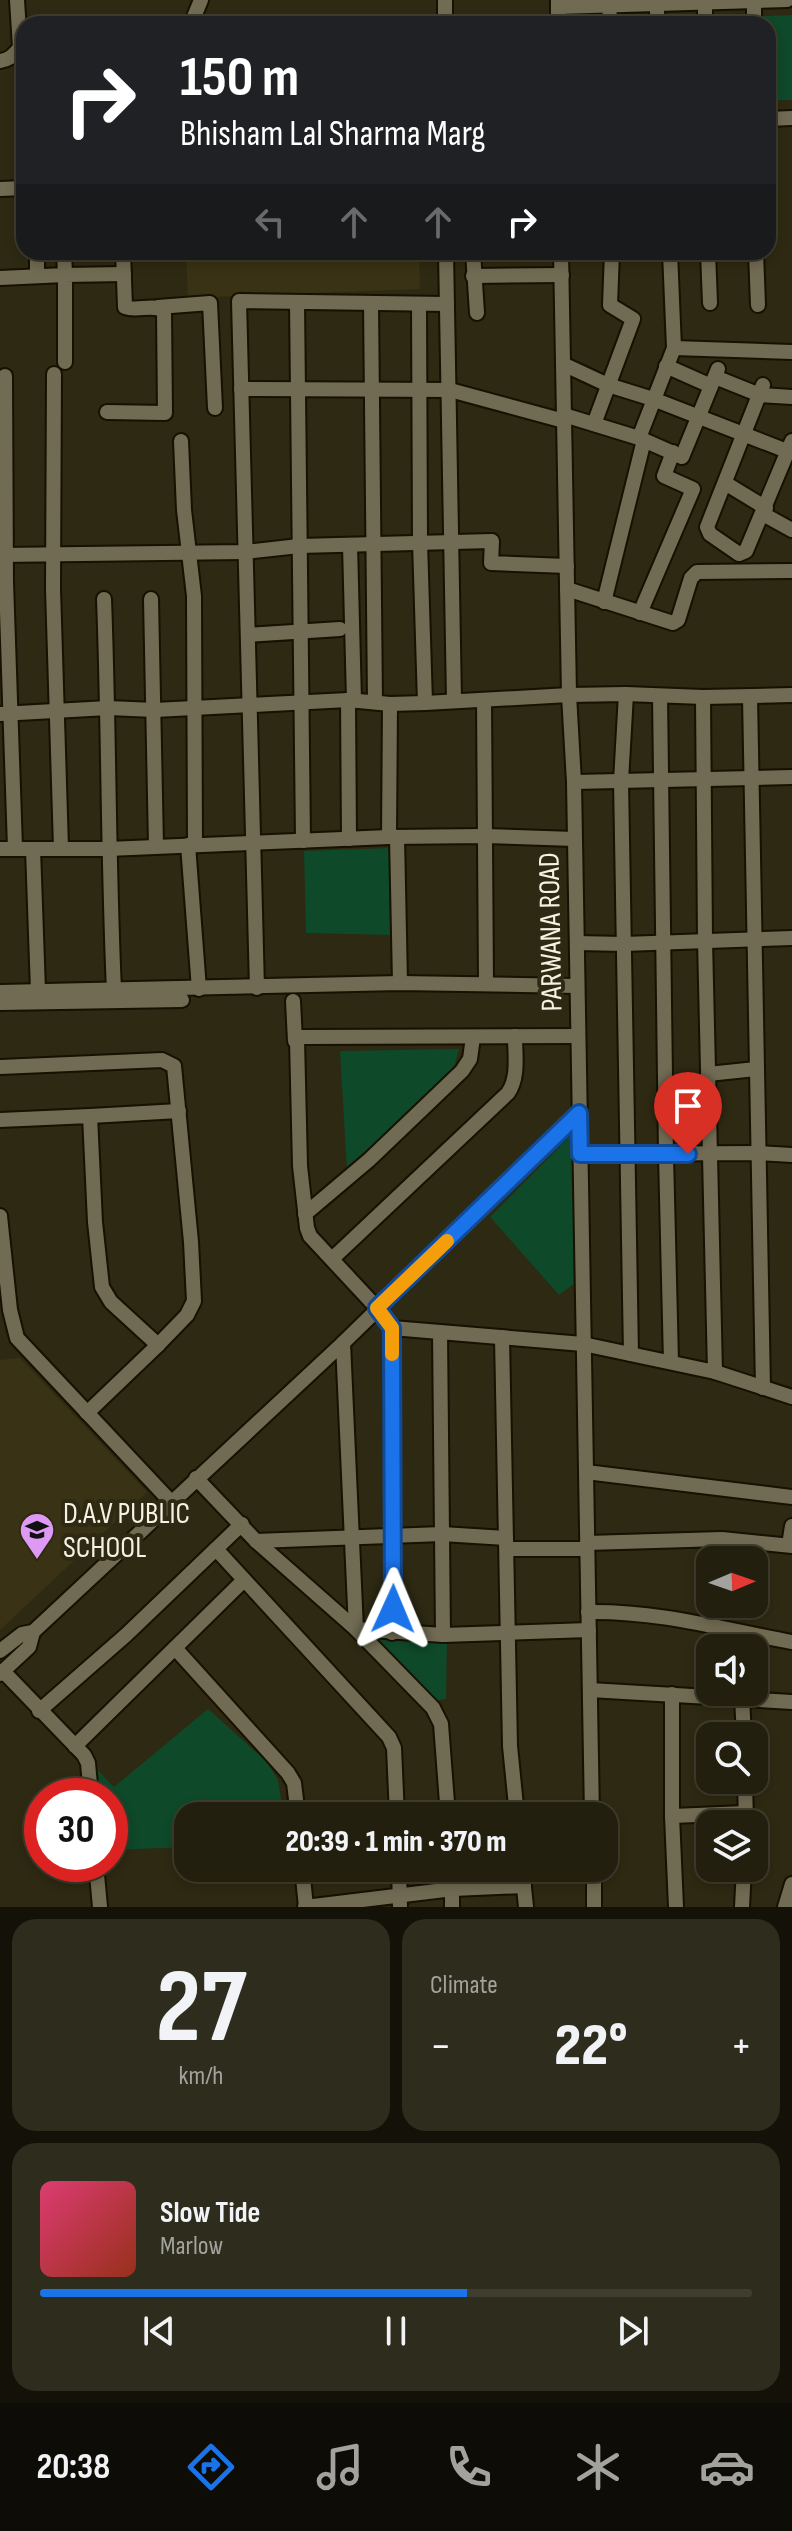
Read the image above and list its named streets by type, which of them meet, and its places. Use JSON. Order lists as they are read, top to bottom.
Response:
{
  "streets": {
    "street": ["PARWANA ROAD"]
  },
  "places": {
    "school or university": ["D.A.V PUBLIC SCHOOL"]
  },
  "north": "right",
  "page": {
    "turn": ["150 m", "Bhisham Lal Sharma Marg"],
    "limit": "30",
    "trip": "20:39 · 1 min · 370 m",
    "tile": [
      ["27", "km/h"],
      "Climate"
    ],
    "heat": ["−", "22°", "+"],
    "song": ["Slow Tide", "Marlow"],
    "tabs": "20:38"
  }
}
